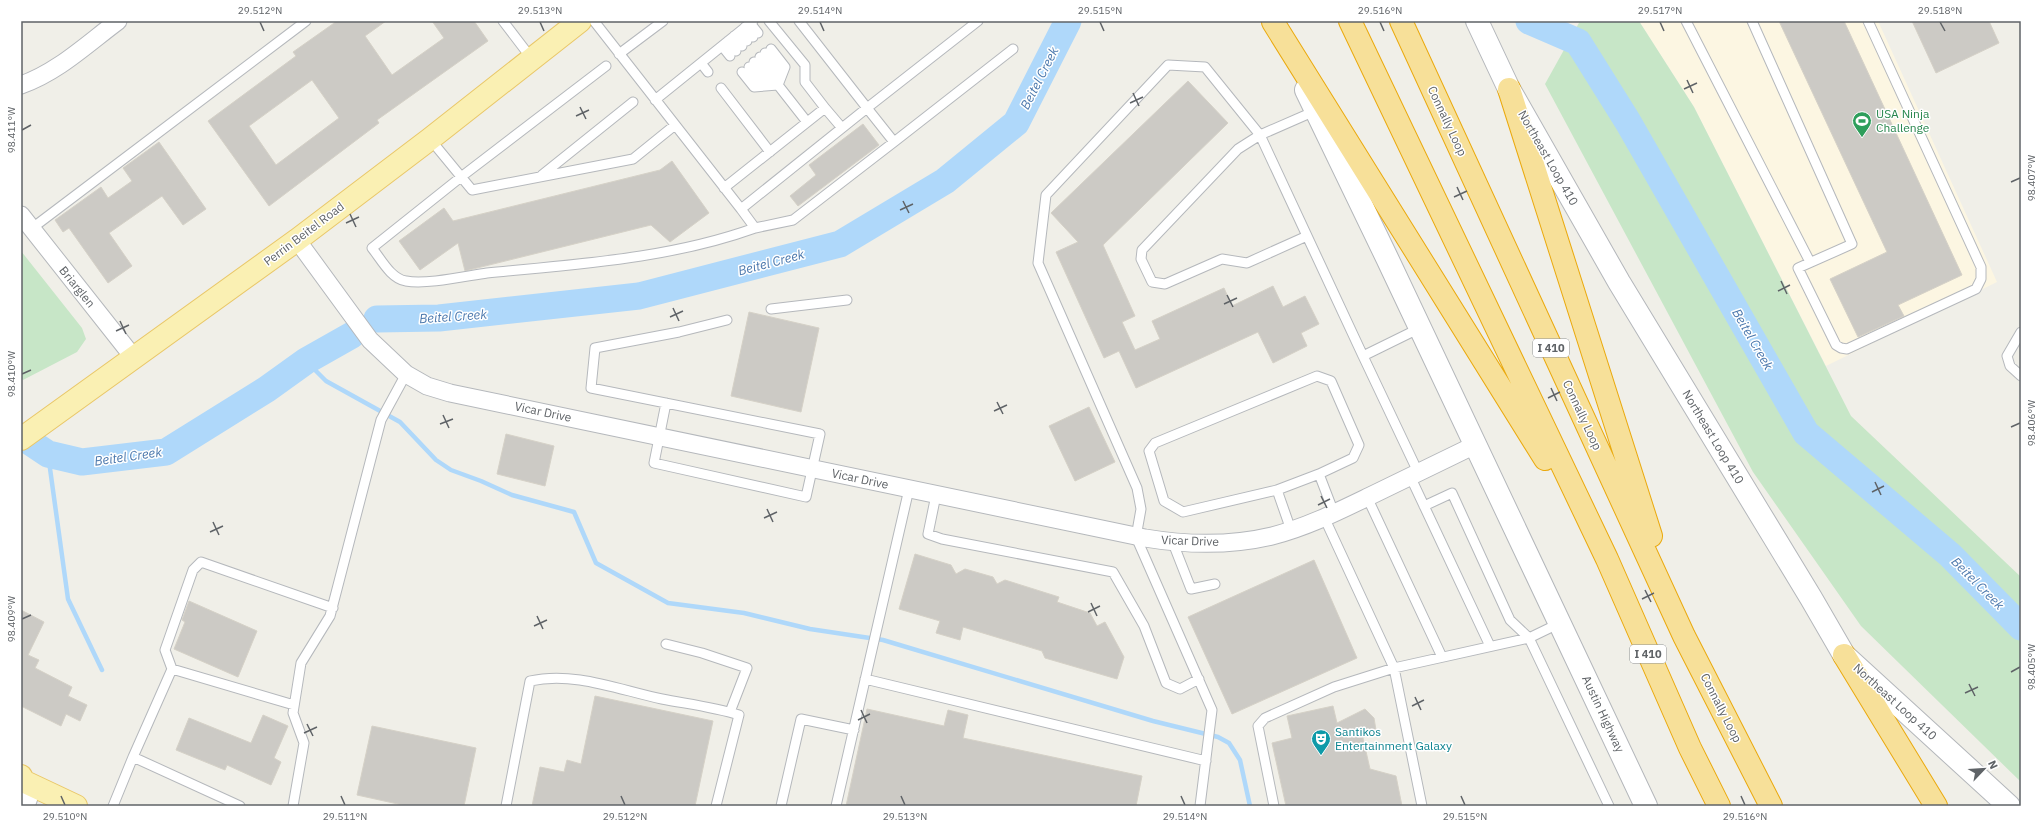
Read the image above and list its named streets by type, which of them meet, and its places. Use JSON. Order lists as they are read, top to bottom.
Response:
{
  "streets": {
    "highway": ["Connally Loop", "I 410"],
    "main road": ["Northeast Loop 410", "Perrin Beitel Road", "Austin Highway"],
    "street": ["Briarglen", "Vicar Drive"]
  },
  "crossings": [
    ["Perrin Beitel Road", "Briarglen"],
    ["Perrin Beitel Road", "Vicar Drive"]
  ],
  "water": ["Beitel Creek"],
  "places": {
    "sports": ["USA Ninja Challenge"],
    "theatre": ["Santikos Entertainment Galaxy"]
  },
  "north": "top right",
  "coordinates": [
    "29.512°N",
    "29.513°N",
    "29.514°N",
    "29.515°N",
    "29.516°N",
    "29.517°N",
    "29.518°N",
    "98.411°W",
    "98.407°W",
    "98.410°W",
    "98.406°W",
    "98.409°W",
    "98.405°W",
    "29.510°N",
    "29.511°N"
  ]
}
